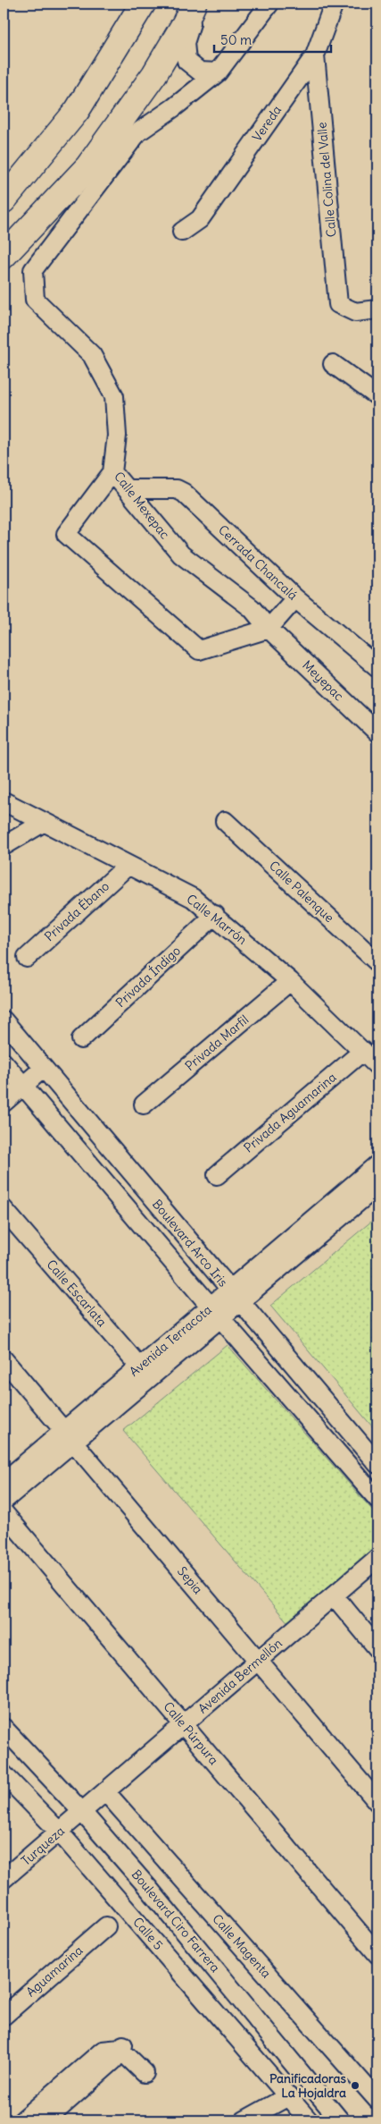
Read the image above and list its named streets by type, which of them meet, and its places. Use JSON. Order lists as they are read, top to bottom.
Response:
{
  "streets": {
    "street": [
      "Vereda",
      "Calle Colina del Valle",
      "Calle Mexepac",
      "Cerrada Chancalá",
      "Meyepac",
      "Calle Palenque",
      "Privada Ébano",
      "Calle Marrón",
      "Privada Índigo",
      "Privada Marfil",
      "Privada Aguamarina",
      "Boulevard Arco Iris",
      "Calle Escarlata",
      "Avenida Terracota",
      "Sepia",
      "Avenida Bermellón",
      "Calle Púrpura",
      "Turqueza",
      "Boulevard Ciro Farrera",
      "Calle 5",
      "Calle Magenta",
      "Aguamarina"
    ]
  },
  "crossings": [
    ["Vereda", "Calle Colina del Valle"],
    ["Calle Mexepac", "Cerrada Chancalá"],
    ["Calle Mexepac", "Meyepac"],
    ["Privada Ébano", "Calle Marrón"],
    ["Calle Marrón", "Privada Índigo"],
    ["Calle Marrón", "Privada Marfil"],
    ["Calle Marrón", "Privada Aguamarina"],
    ["Boulevard Arco Iris", "Avenida Terracota"],
    ["Calle Escarlata", "Avenida Terracota"],
    ["Avenida Terracota", "Sepia"],
    ["Sepia", "Avenida Bermellón"],
    ["Avenida Bermellón", "Calle Púrpura"],
    ["Avenida Bermellón", "Turqueza"],
    ["Avenida Bermellón", "Boulevard Ciro Farrera"],
    ["Avenida Bermellón", "Calle Magenta"],
    ["Turqueza", "Boulevard Ciro Farrera"],
    ["Turqueza", "Calle 5"]
  ],
  "places": ["Panificadoras La Hojaldra"],
  "scale_bar": "50 m"
}
